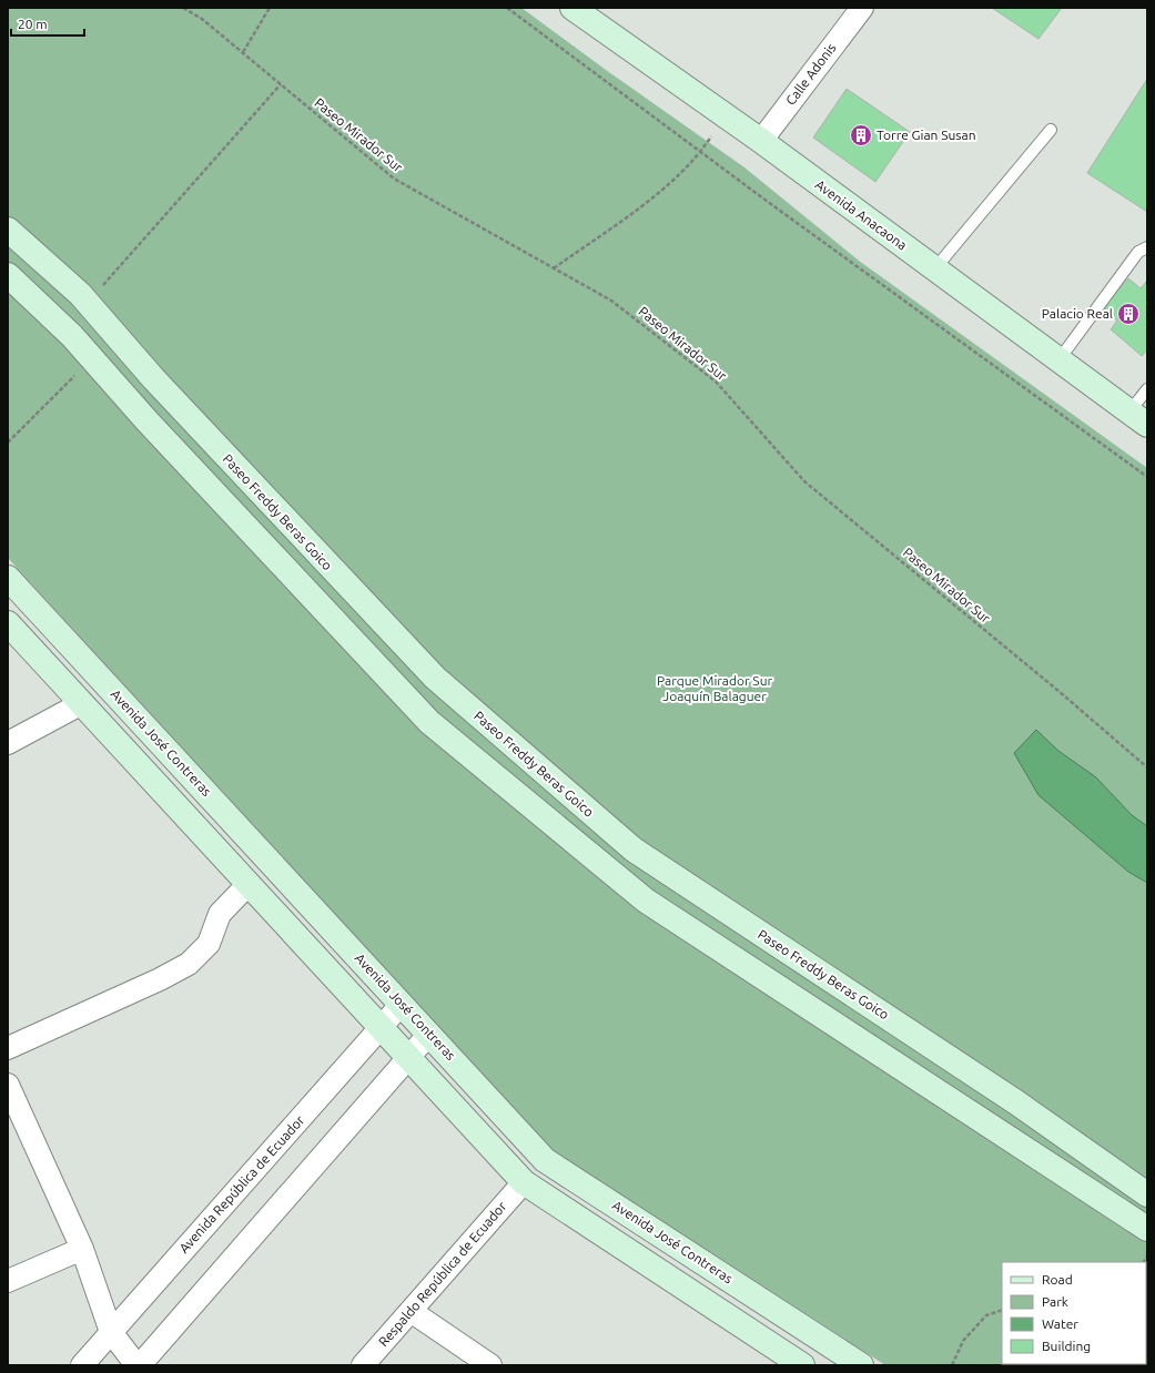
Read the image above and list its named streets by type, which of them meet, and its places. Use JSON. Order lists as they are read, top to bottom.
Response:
{
  "streets": {
    "street": [
      "Calle Adonis",
      "Avenida Anacaona",
      "Paseo Freddy Beras Goico",
      "Avenida José Contreras",
      "Avenida República de Ecuador",
      "Respaldo República de Ecuador"
    ],
    "path": ["Paseo Mirador Sur"]
  },
  "crossings": [
    ["Calle Adonis", "Avenida Anacaona"],
    ["Avenida José Contreras", "Avenida República de Ecuador"]
  ],
  "parks": ["Parque Mirador Sur Joaquín Balaguer"],
  "places": {
    "building": ["Torre Gian Susan", "Palacio Real"]
  },
  "legend": [
    "Road",
    "Park",
    "Water",
    "Building"
  ],
  "scale_bar": "20 m"
}
